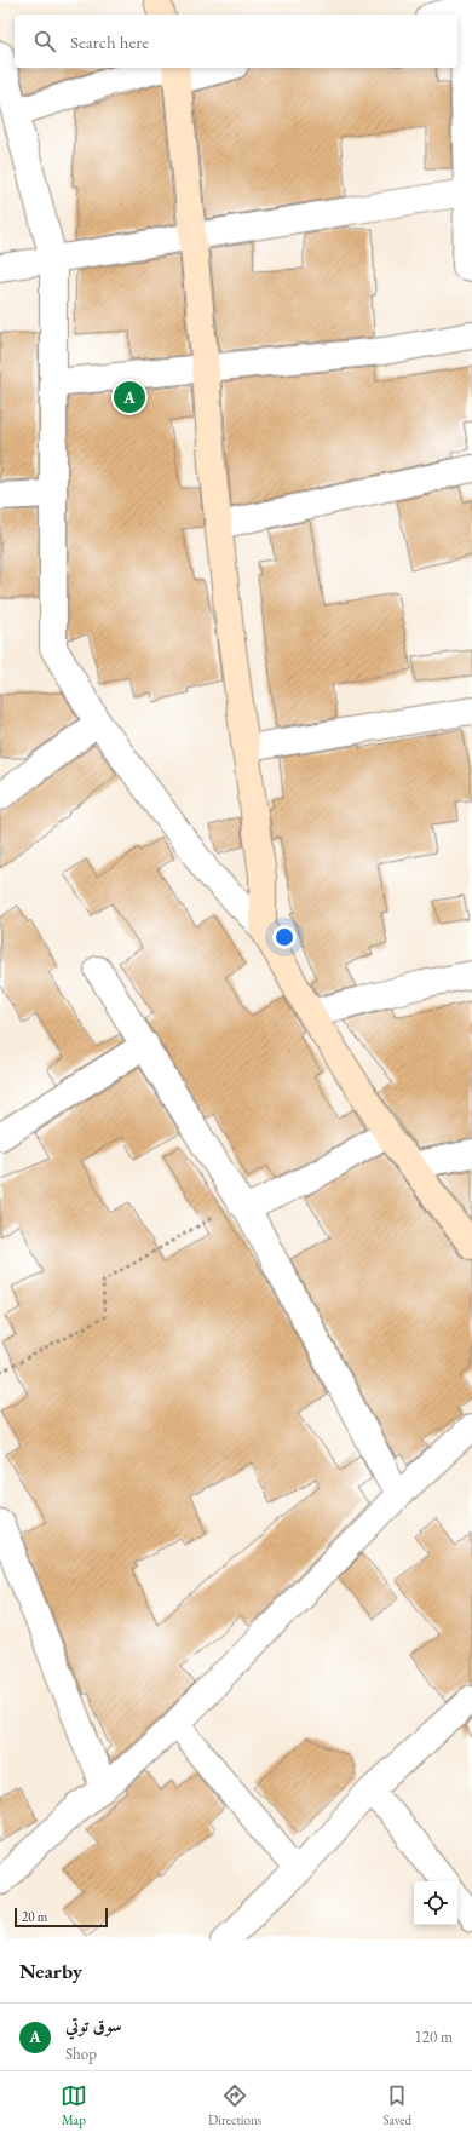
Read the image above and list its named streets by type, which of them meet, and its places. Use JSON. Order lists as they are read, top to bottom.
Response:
{
  "scale_bar": "20 m",
  "page": {
    "search": "Search here",
    "pins": "A",
    "scale": "20 m",
    "heading": "Nearby",
    "list": [
      {
        "mark": "A",
        "name": "سوق توتي",
        "note": "Shop",
        "value": "120 m"
      }
    ],
    "nav": ["Map", "Directions", "Saved"]
  }
}
